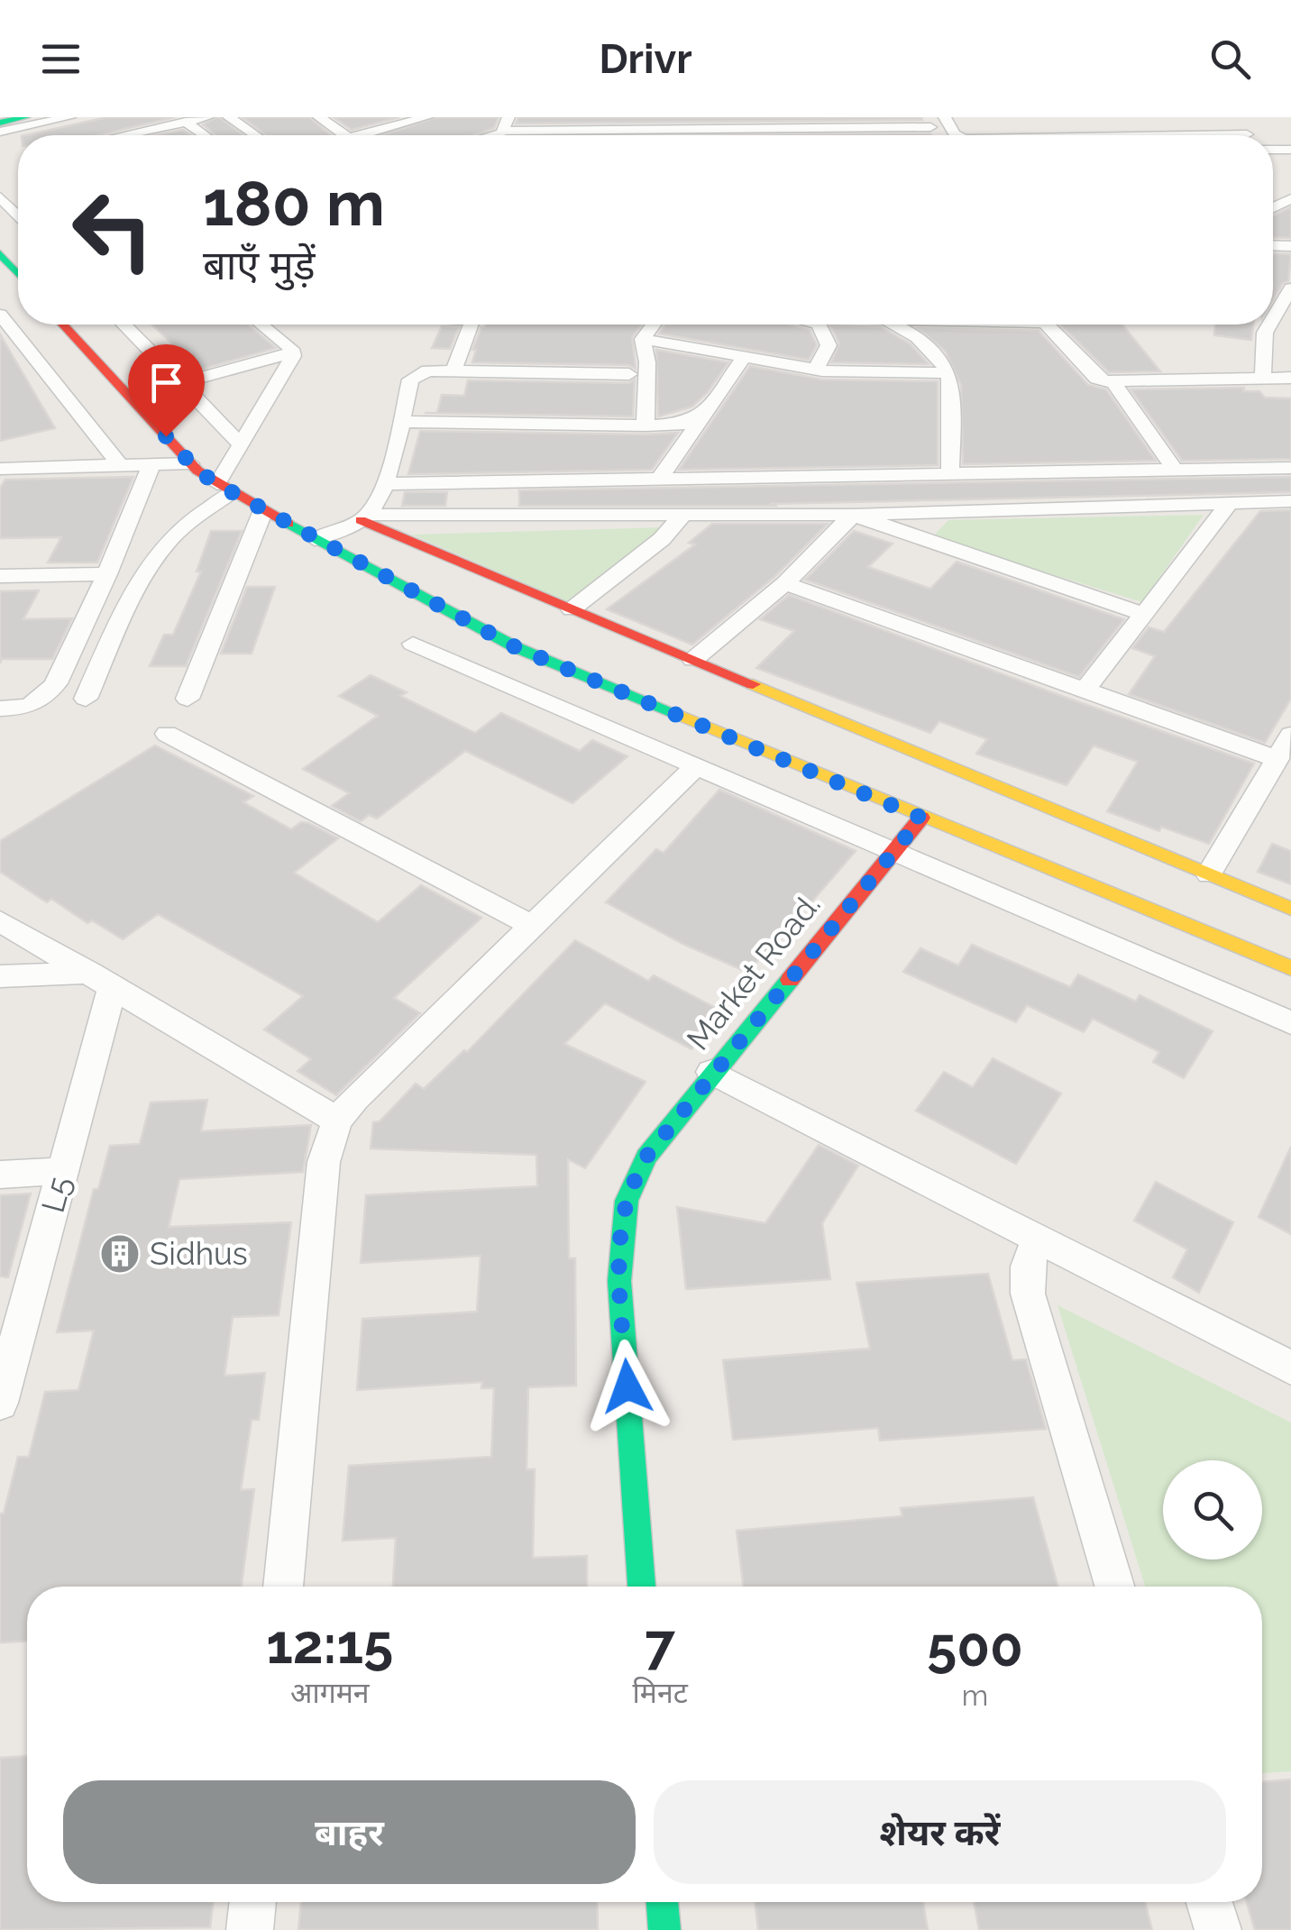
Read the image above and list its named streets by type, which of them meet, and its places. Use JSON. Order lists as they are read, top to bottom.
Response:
{
  "streets": {
    "street": ["Market Road.", "L5"]
  },
  "places": {
    "building": ["Sidhus"]
  },
  "page": {
    "header": "Drivr",
    "turn": ["180 m", "बाएँ मुड़ें"],
    "eta": [
      "12:15",
      "आगमन",
      "7",
      "मिनट",
      "500",
      "m"
    ],
    "buttons": ["बाहर", "शेयर करें"]
  }
}
